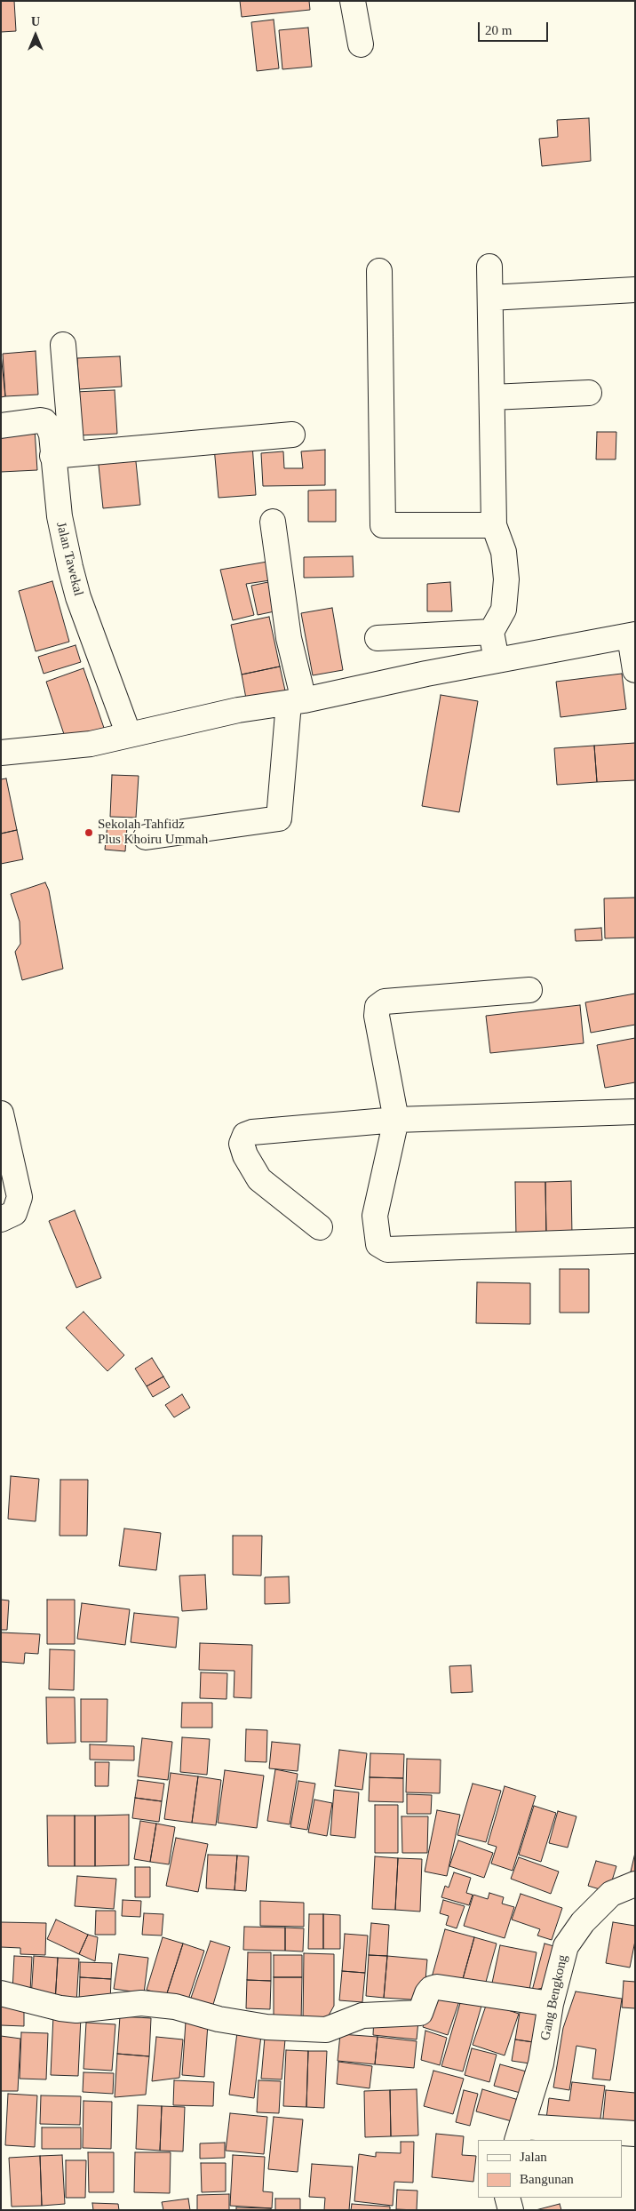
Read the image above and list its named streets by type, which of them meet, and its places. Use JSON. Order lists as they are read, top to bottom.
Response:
{
  "streets": {
    "street": ["Jalan Tawekal", "Gang Bengkong"]
  },
  "places": ["Sekolah Tahfidz Plus Khoiru Ummah"],
  "legend": ["Jalan", "Bangunan"],
  "scale_bar": "20 m",
  "north": "top"
}
